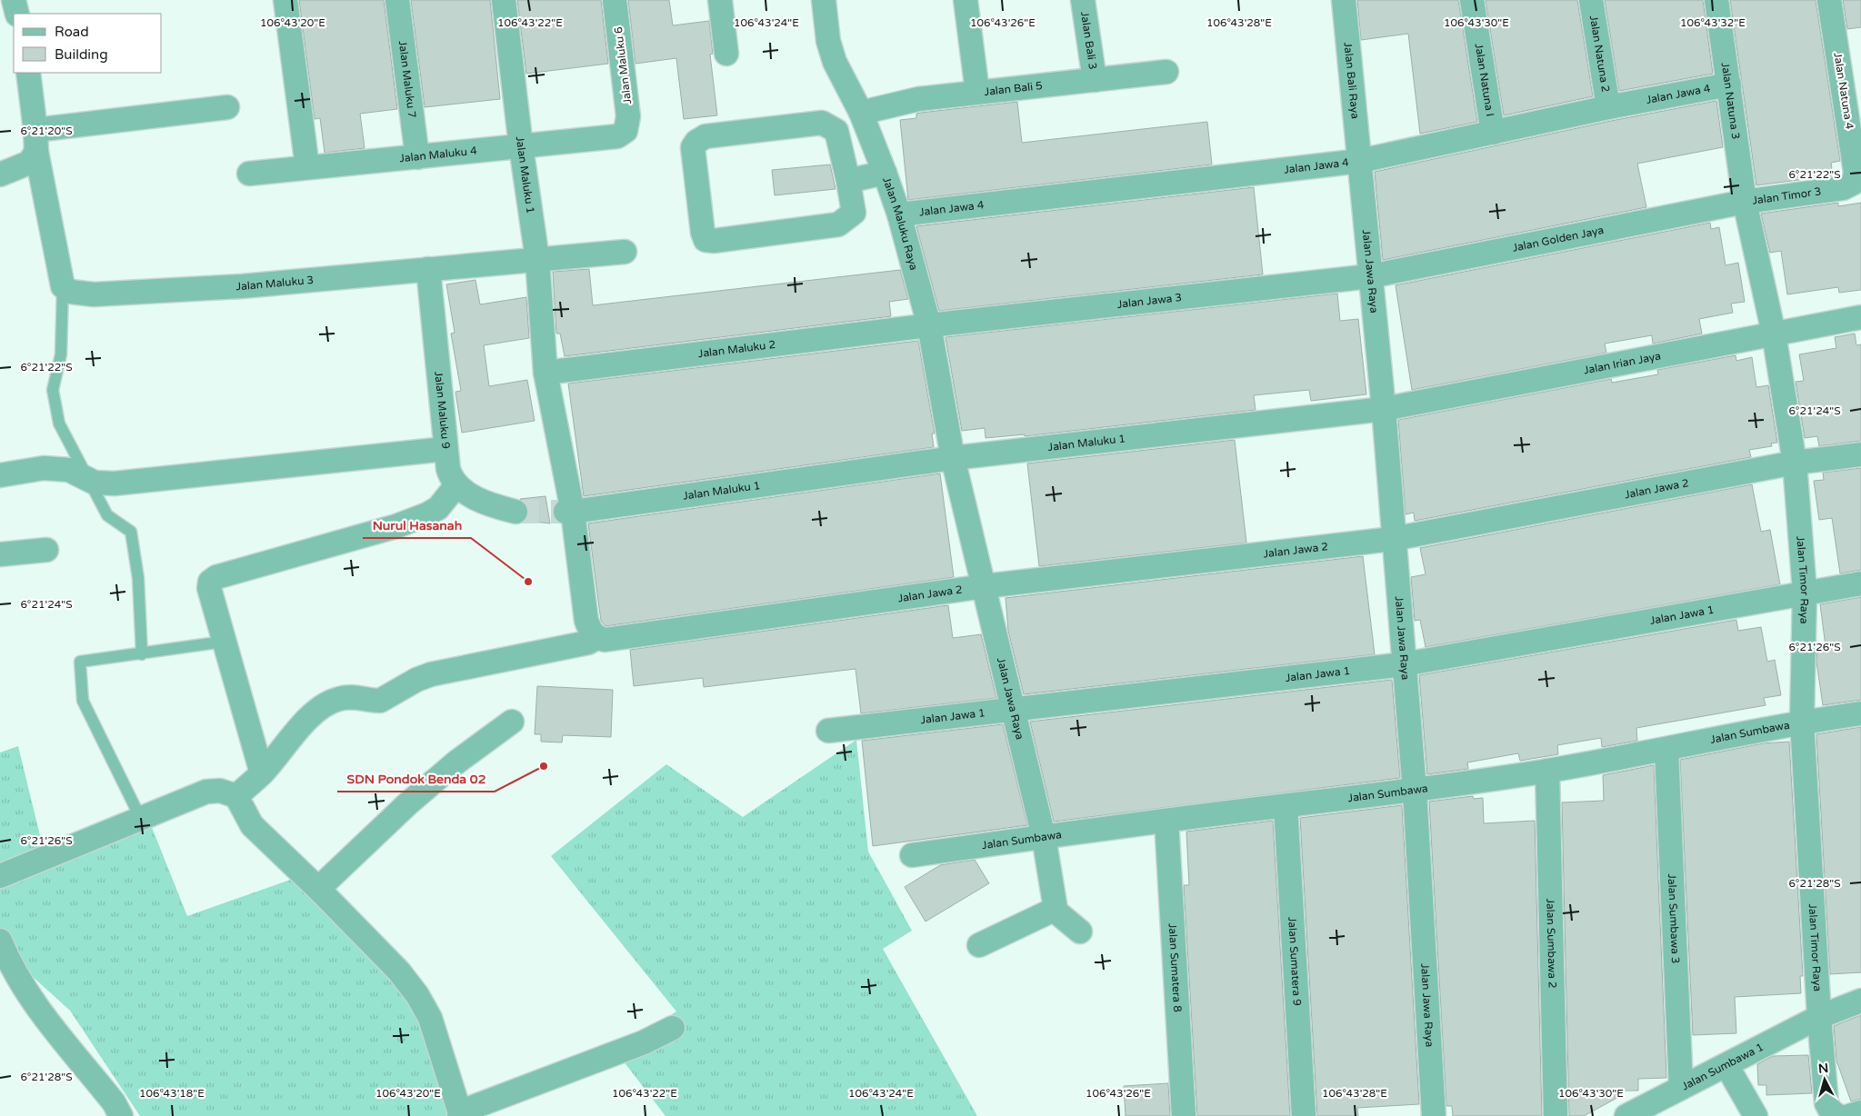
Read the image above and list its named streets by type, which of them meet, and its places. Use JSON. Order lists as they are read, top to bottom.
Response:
{
  "streets": {
    "street": [
      "Jalan Bali 3",
      "Jalan Natuna 2",
      "Jalan Maluku 6",
      "Jalan Maluku 7",
      "Jalan Bali Raya",
      "Jalan Natuna I",
      "Jalan Bali 5",
      "Jalan Natuna 4",
      "Jalan Jawa 4",
      "Jalan Natuna 3",
      "Jalan Maluku 4",
      "Jalan Maluku 1",
      "Jalan Timor 3",
      "Jalan Maluku Raya",
      "Jalan Golden Jaya",
      "Jalan Jawa Raya",
      "Jalan Maluku 3",
      "Jalan Jawa 3",
      "Jalan Maluku 2",
      "Jalan Irian Jaya",
      "Jalan Maluku 9",
      "Jalan Jawa 2",
      "Jalan Timor Raya",
      "Jalan Jawa 1",
      "Jalan Sumbawa",
      "Jalan Sumbawa 3",
      "Jalan Sumbawa 2",
      "Jalan Sumatera 9",
      "Jalan Sumatera 8",
      "Jalan Sumbawa 1"
    ]
  },
  "crossings": [
    ["Jalan Bali 3", "Jalan Bali 5"],
    ["Jalan Natuna 2", "Jalan Jawa 4"],
    ["Jalan Maluku 6", "Jalan Maluku 4"],
    ["Jalan Maluku 7", "Jalan Maluku 4"],
    ["Jalan Bali Raya", "Jalan Jawa 4"],
    ["Jalan Bali Raya", "Jalan Jawa Raya"],
    ["Jalan Natuna I", "Jalan Jawa 4"],
    ["Jalan Bali 5", "Jalan Maluku Raya"],
    ["Jalan Natuna 4", "Jalan Timor 3"],
    ["Jalan Jawa 4", "Jalan Natuna 3"],
    ["Jalan Jawa 4", "Jalan Maluku Raya"],
    ["Jalan Jawa 4", "Jalan Jawa Raya"],
    ["Jalan Natuna 3", "Jalan Timor 3"],
    ["Jalan Natuna 3", "Jalan Golden Jaya"],
    ["Jalan Natuna 3", "Jalan Timor Raya"],
    ["Jalan Maluku 4", "Jalan Maluku 1"],
    ["Jalan Maluku 1", "Jalan Maluku Raya"],
    ["Jalan Maluku 1", "Jalan Jawa Raya"],
    ["Jalan Maluku 1", "Jalan Maluku 3"],
    ["Jalan Maluku 1", "Jalan Maluku 2"],
    ["Jalan Maluku 1", "Jalan Irian Jaya"],
    ["Jalan Timor 3", "Jalan Golden Jaya"],
    ["Jalan Timor 3", "Jalan Timor Raya"],
    ["Jalan Maluku Raya", "Jalan Jawa Raya"],
    ["Jalan Maluku Raya", "Jalan Jawa 3"],
    ["Jalan Maluku Raya", "Jalan Maluku 2"],
    ["Jalan Golden Jaya", "Jalan Jawa Raya"],
    ["Jalan Golden Jaya", "Jalan Jawa 3"],
    ["Jalan Golden Jaya", "Jalan Timor Raya"],
    ["Jalan Jawa Raya", "Jalan Jawa 3"],
    ["Jalan Jawa Raya", "Jalan Irian Jaya"],
    ["Jalan Jawa Raya", "Jalan Jawa 2"],
    ["Jalan Jawa Raya", "Jalan Jawa 1"],
    ["Jalan Jawa Raya", "Jalan Sumbawa"],
    ["Jalan Maluku 3", "Jalan Maluku 9"],
    ["Jalan Jawa 3", "Jalan Maluku 2"],
    ["Jalan Irian Jaya", "Jalan Timor Raya"],
    ["Jalan Jawa 2", "Jalan Timor Raya"],
    ["Jalan Timor Raya", "Jalan Jawa 1"],
    ["Jalan Timor Raya", "Jalan Sumbawa"],
    ["Jalan Timor Raya", "Jalan Sumbawa 1"],
    ["Jalan Sumbawa", "Jalan Sumbawa 3"],
    ["Jalan Sumbawa", "Jalan Sumbawa 2"],
    ["Jalan Sumbawa", "Jalan Sumatera 9"],
    ["Jalan Sumbawa", "Jalan Sumatera 8"],
    ["Jalan Sumbawa 3", "Jalan Sumbawa 1"]
  ],
  "places": ["Nurul Hasanah", "SDN Pondok Benda 02"],
  "legend": ["Road", "Building"],
  "north": "top",
  "coordinates": [
    "106°43'20\"E",
    "106°43'22\"E",
    "106°43'24\"E",
    "106°43'26\"E",
    "106°43'28\"E",
    "106°43'30\"E",
    "106°43'32\"E",
    "6°21'20\"S",
    "6°21'22\"S",
    "6°21'24\"S",
    "6°21'26\"S",
    "6°21'28\"S",
    "106°43'18\"E"
  ]
}
